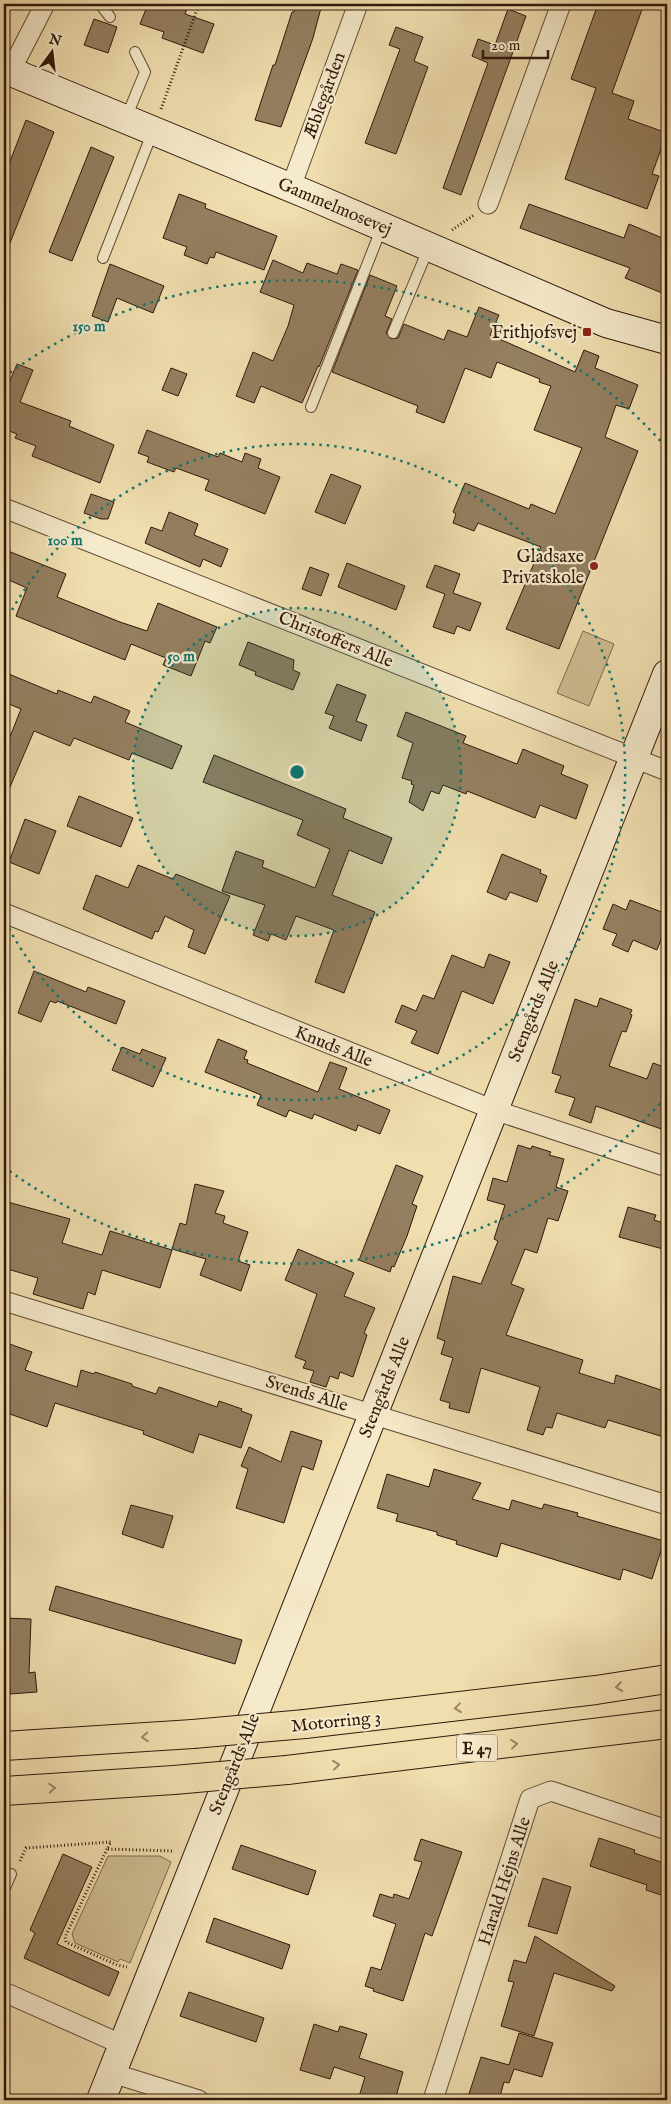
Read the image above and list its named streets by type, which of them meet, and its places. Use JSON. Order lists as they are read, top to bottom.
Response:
{
  "streets": {
    "highway": ["Motorring 3", "E 47"],
    "street": [
      "Æblegården",
      "Gammelmosevej",
      "Christoffers Alle",
      "Stengårds Alle",
      "Knuds Alle",
      "Svends Alle",
      "Harald Hejns Alle"
    ]
  },
  "crossings": [
    ["Æblegården", "Gammelmosevej"],
    ["Christoffers Alle", "Stengårds Alle"],
    ["Stengårds Alle", "Knuds Alle"],
    ["Stengårds Alle", "Svends Alle"]
  ],
  "places": {
    "transit": ["Frithjofsvej"],
    "other": ["Gladsaxe Privatskole"]
  },
  "scale_bar": "20 m",
  "north": "top",
  "rings": ["150 m", "100 m", "50 m"]
}
